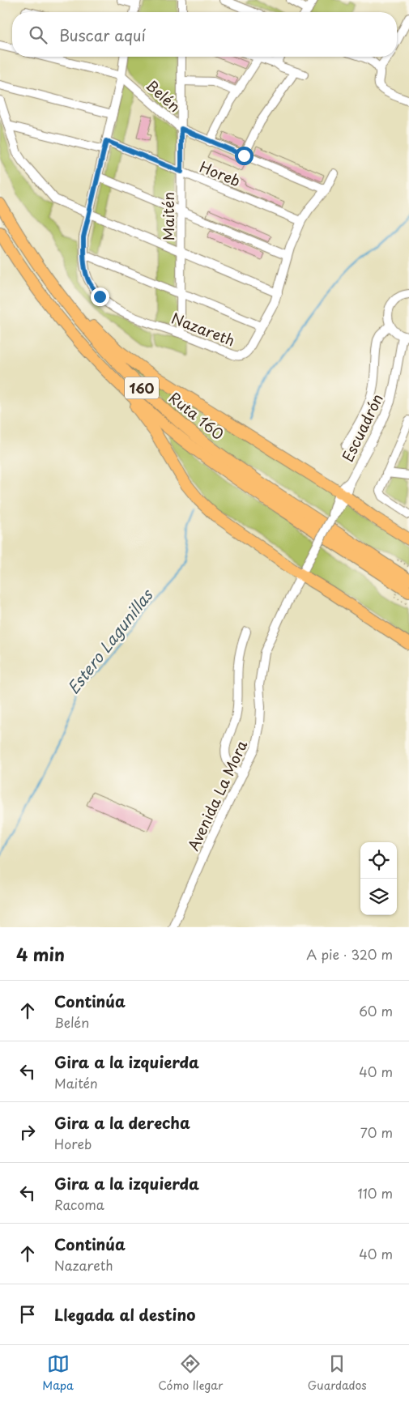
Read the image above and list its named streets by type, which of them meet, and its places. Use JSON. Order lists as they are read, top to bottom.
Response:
{
  "streets": {
    "highway": ["160", "Ruta 160"],
    "street": [
      "Belén",
      "Horeb",
      "Maitén",
      "Nazareth",
      "Escuadrón",
      "Avenida La Mora"
    ]
  },
  "crossings": [
    ["Belén", "Maitén"],
    ["Belén", "Nazareth"],
    ["Horeb", "Maitén"],
    ["Horeb", "Nazareth"],
    ["Maitén", "Nazareth"],
    ["Escuadrón", "Avenida La Mora"]
  ],
  "water": ["Estero Lagunillas"],
  "page": {
    "search": "Buscar aquí",
    "heading": ["4 min", "A pie · 320 m"],
    "list": [
      ["Continúa", "Belén", "60 m"],
      ["Gira a la izquierda", "Maitén", "40 m"],
      ["Gira a la derecha", "Horeb", "70 m"],
      ["Gira a la izquierda", "Racoma", "110 m"],
      ["Continúa", "Nazareth", "40 m"],
      "Llegada al destino"
    ],
    "nav": ["Mapa", "Cómo llegar", "Guardados"]
  }
}
